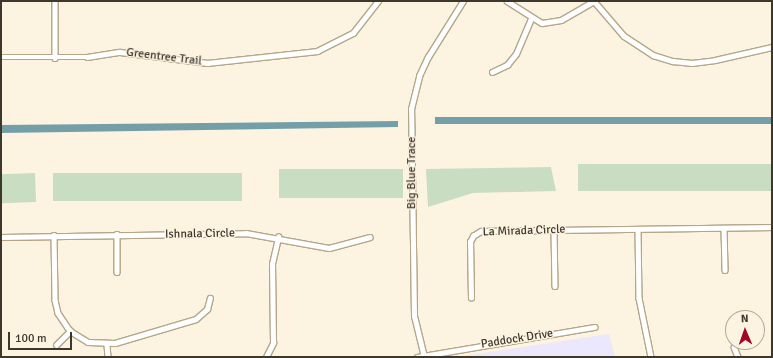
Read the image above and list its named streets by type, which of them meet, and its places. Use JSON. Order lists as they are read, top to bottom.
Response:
{
  "streets": {
    "street": [
      "Greentree Trail",
      "Big Blue Trace",
      "La Mirada Circle",
      "Ishnala Circle",
      "Paddock Drive"
    ]
  },
  "crossings": [
    ["Big Blue Trace", "Paddock Drive"]
  ],
  "scale_bar": "100 m",
  "north": "top"
}
